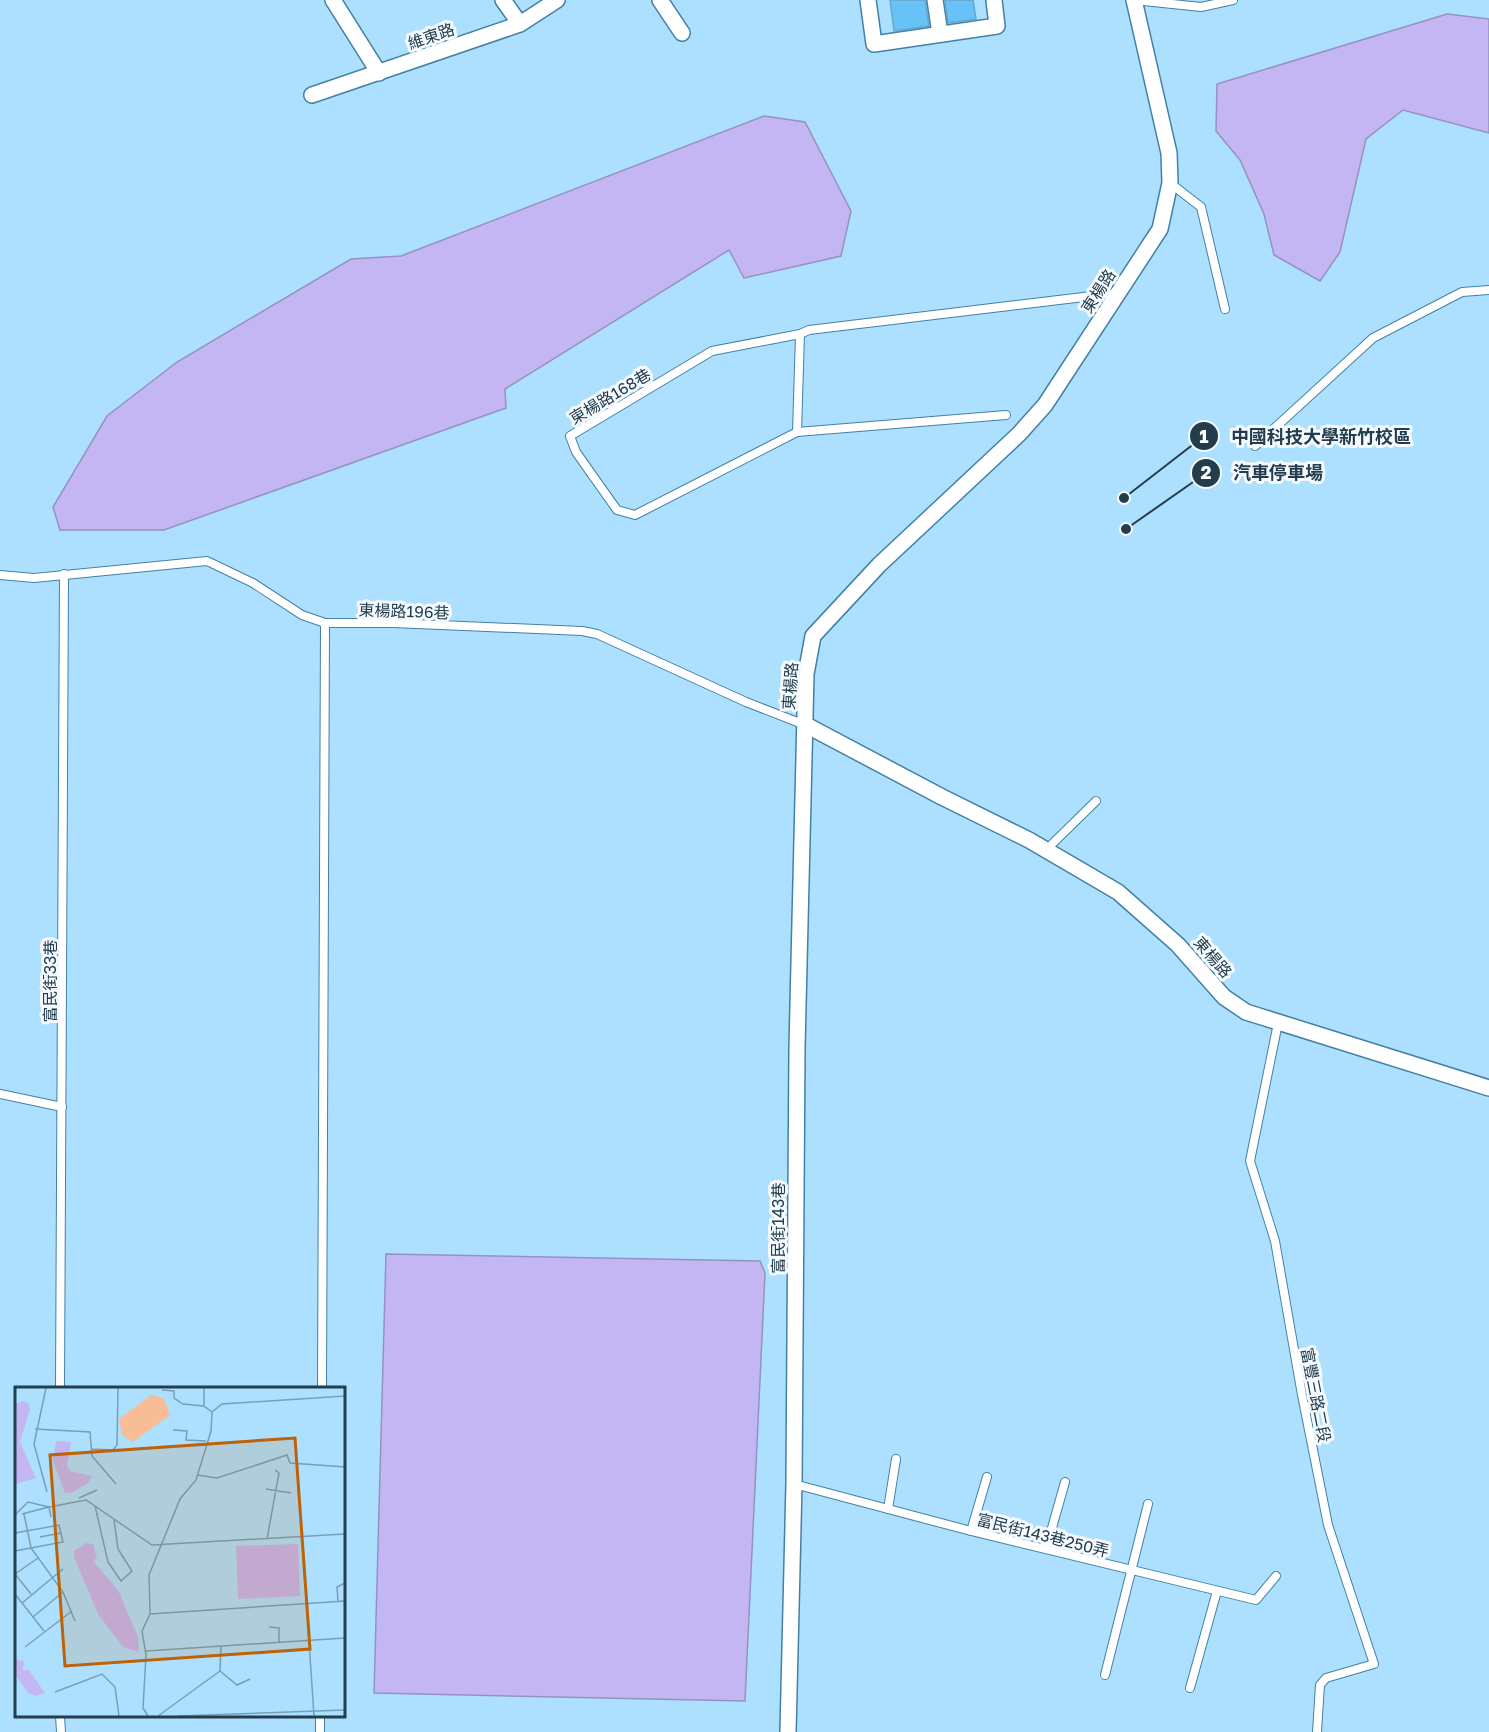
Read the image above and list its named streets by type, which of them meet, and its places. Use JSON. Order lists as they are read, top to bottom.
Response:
{
  "streets": {
    "street": ["維東路", "東楊路", "富民街143巷"],
    "lane": [
      "東楊路168巷",
      "東楊路196巷",
      "富民街33巷",
      "富豐三路二段",
      "富民街143巷250弄"
    ]
  },
  "crossings": [
    ["東楊路", "東楊路168巷"],
    ["東楊路", "東楊路196巷"],
    ["東楊路", "富民街143巷"],
    ["東楊路", "富豐三路二段"],
    ["東楊路196巷", "富民街33巷"],
    ["東楊路196巷", "富民街143巷"],
    ["富民街143巷", "富民街143巷250弄"]
  ],
  "places": ["中國科技大學新竹校區", "汽車停車場"]
}
